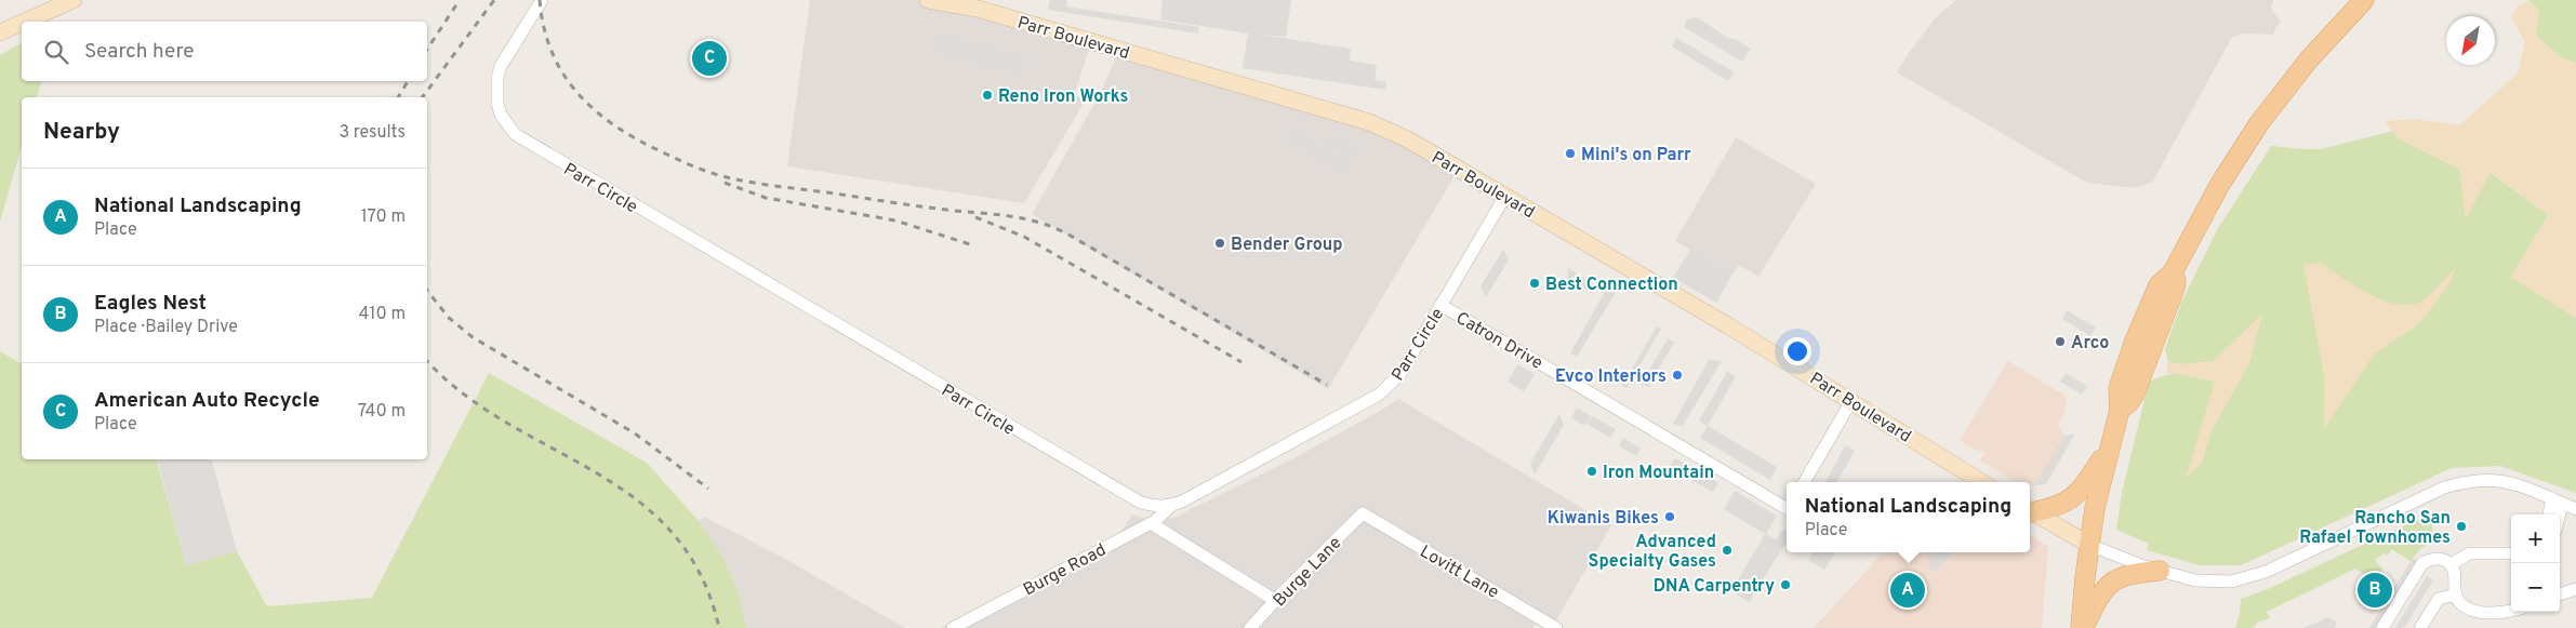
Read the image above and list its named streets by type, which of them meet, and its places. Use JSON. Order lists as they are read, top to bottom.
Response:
{
  "streets": {
    "main road": ["Parr Boulevard"],
    "street": [
      "Parr Circle",
      "Catron Drive",
      "Burge Road",
      "Burge Lane",
      "Lovitt Lane"
    ]
  },
  "crossings": [
    ["Parr Boulevard", "Parr Circle"],
    ["Parr Circle", "Catron Drive"],
    ["Parr Circle", "Burge Road"],
    ["Burge Lane", "Lovitt Lane"]
  ],
  "places": [
    "Reno Iron Works",
    "Mini's on Parr",
    "Bender Group",
    "Best Connection",
    "Arco",
    "Evco Interiors",
    "Iron Mountain",
    "Kiwanis Bikes",
    "Rancho San Rafael Townhomes",
    "Advanced Specialty Gases",
    "DNA Carpentry"
  ],
  "north": "bottom left",
  "page": {
    "search": "Search here",
    "pins": ["C", "A", "B"],
    "heading": ["Nearby", "3 results"],
    "list": [
      {
        "mark": "A",
        "name": "National Landscaping",
        "note": "Place",
        "value": "170 m"
      },
      {
        "mark": "B",
        "name": "Eagles Nest",
        "note": "Place · Bailey Drive",
        "value": "410 m"
      },
      {
        "mark": "C",
        "name": "American Auto Recycle",
        "note": "Place",
        "value": "740 m"
      }
    ],
    "popup": ["National Landscaping", "Place"],
    "map_buttons": ["+", "−"]
  }
}
